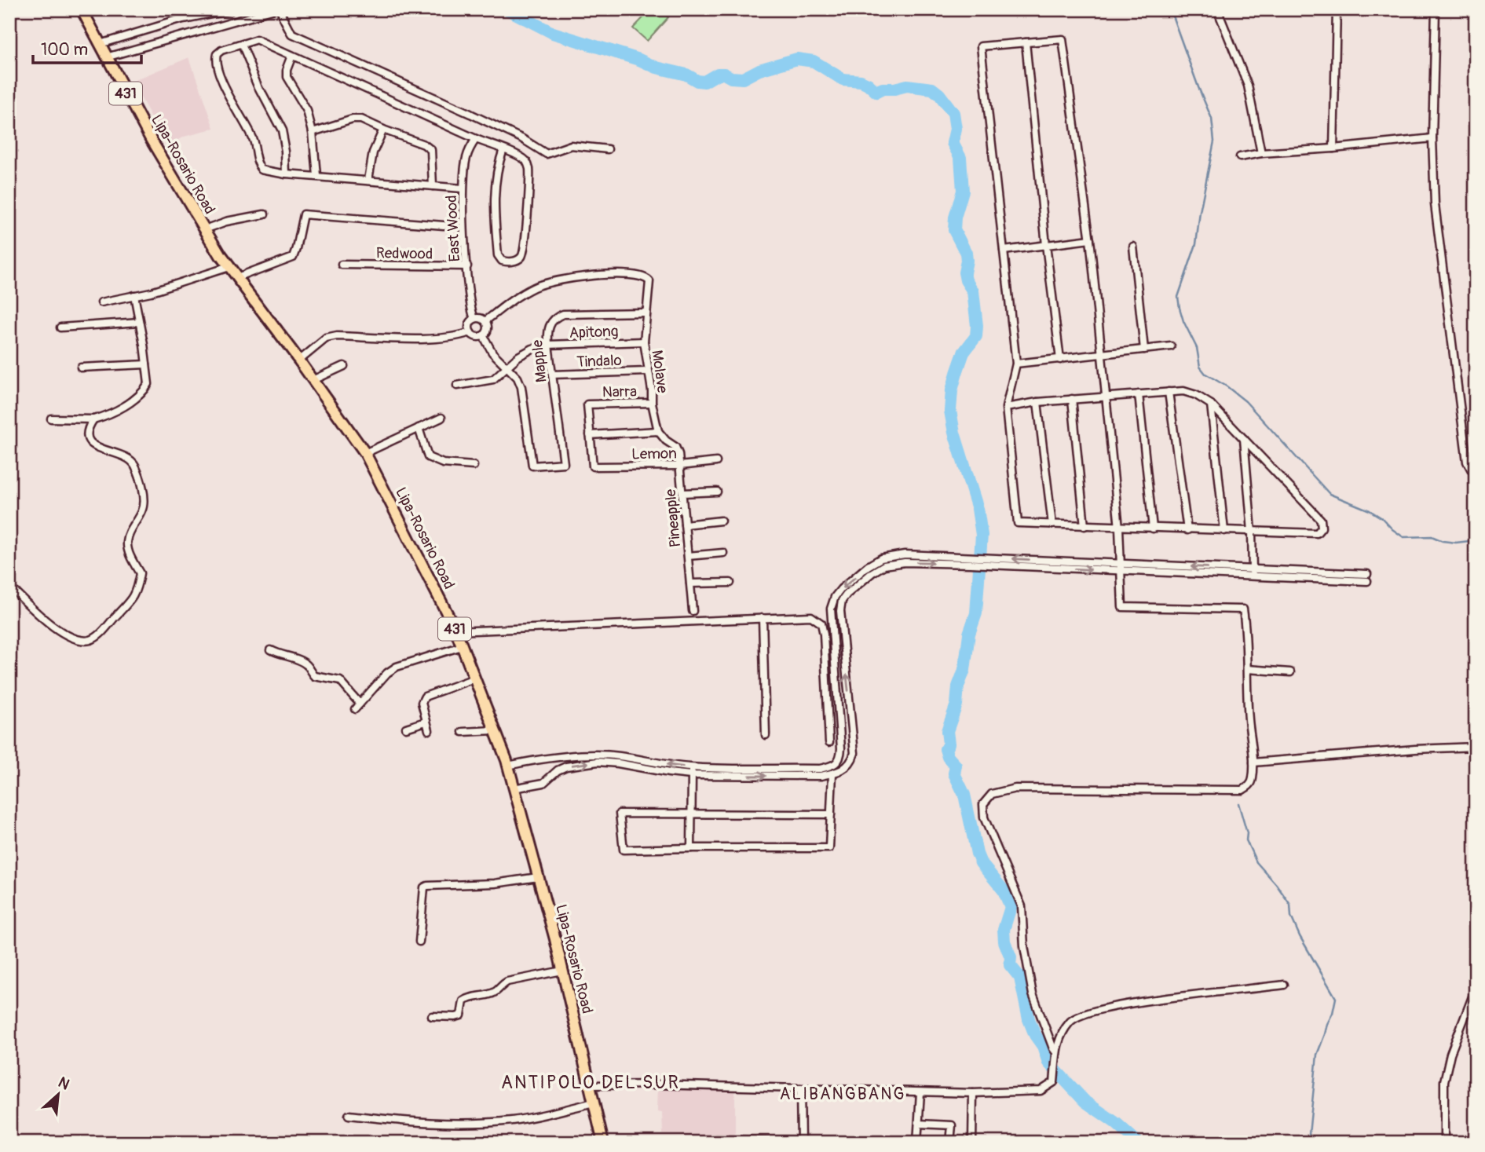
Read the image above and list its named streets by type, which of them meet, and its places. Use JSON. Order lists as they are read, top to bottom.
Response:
{
  "streets": {
    "main road": ["431", "Lipa-Rosario Road"],
    "street": [
      "East Wood",
      "Redwood",
      "Apitong",
      "Tindalo",
      "Mapple",
      "Molave",
      "Narra",
      "Lemon",
      "Pineapple"
    ]
  },
  "crossings": [
    ["East Wood", "Redwood"],
    ["East Wood", "Molave"],
    ["Apitong", "Mapple"],
    ["Apitong", "Molave"],
    ["Tindalo", "Mapple"],
    ["Tindalo", "Molave"],
    ["Mapple", "Molave"],
    ["Molave", "Narra"],
    ["Molave", "Pineapple"],
    ["Narra", "Lemon"],
    ["Lemon", "Pineapple"]
  ],
  "districts": ["ANTIPOLO DEL SUR", "ALIBANGBANG"],
  "scale_bar": "100 m",
  "north": "top right"
}
